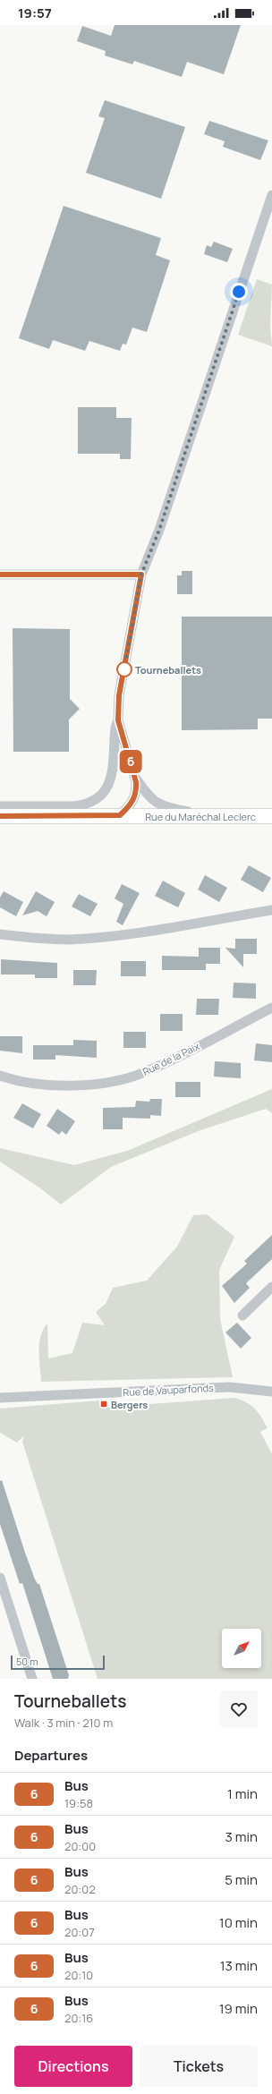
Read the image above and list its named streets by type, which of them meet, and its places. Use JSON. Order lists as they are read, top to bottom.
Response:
{
  "streets": {
    "main road": ["Rue du Maréchal Leclerc"],
    "street": ["Rue de la Paix", "Rue de Vauparfonds"]
  },
  "places": {
    "other": ["Tourneballets"],
    "transit": ["Bergers"]
  },
  "lines": ["bus line 6"],
  "scale_bar": "50 m",
  "north": "top right",
  "page": {
    "status": "19:57",
    "on_map": "6",
    "scale": "50 m",
    "heading": [
      ["Tourneballets", "Walk · 3 min · 210 m"],
      "Departures"
    ],
    "list": [
      {
        "mark": "6",
        "name": "Bus",
        "note": "19:58",
        "value": "1 min"
      },
      {
        "mark": "6",
        "name": "Bus",
        "note": "20:00",
        "value": "3 min"
      },
      {
        "mark": "6",
        "name": "Bus",
        "note": "20:02",
        "value": "5 min"
      },
      {
        "mark": "6",
        "name": "Bus",
        "note": "20:07",
        "value": "10 min"
      },
      {
        "mark": "6",
        "name": "Bus",
        "note": "20:10",
        "value": "13 min"
      },
      {
        "mark": "6",
        "name": "Bus",
        "note": "20:16",
        "value": "19 min"
      }
    ],
    "buttons": ["Directions", "Tickets"]
  }
}
